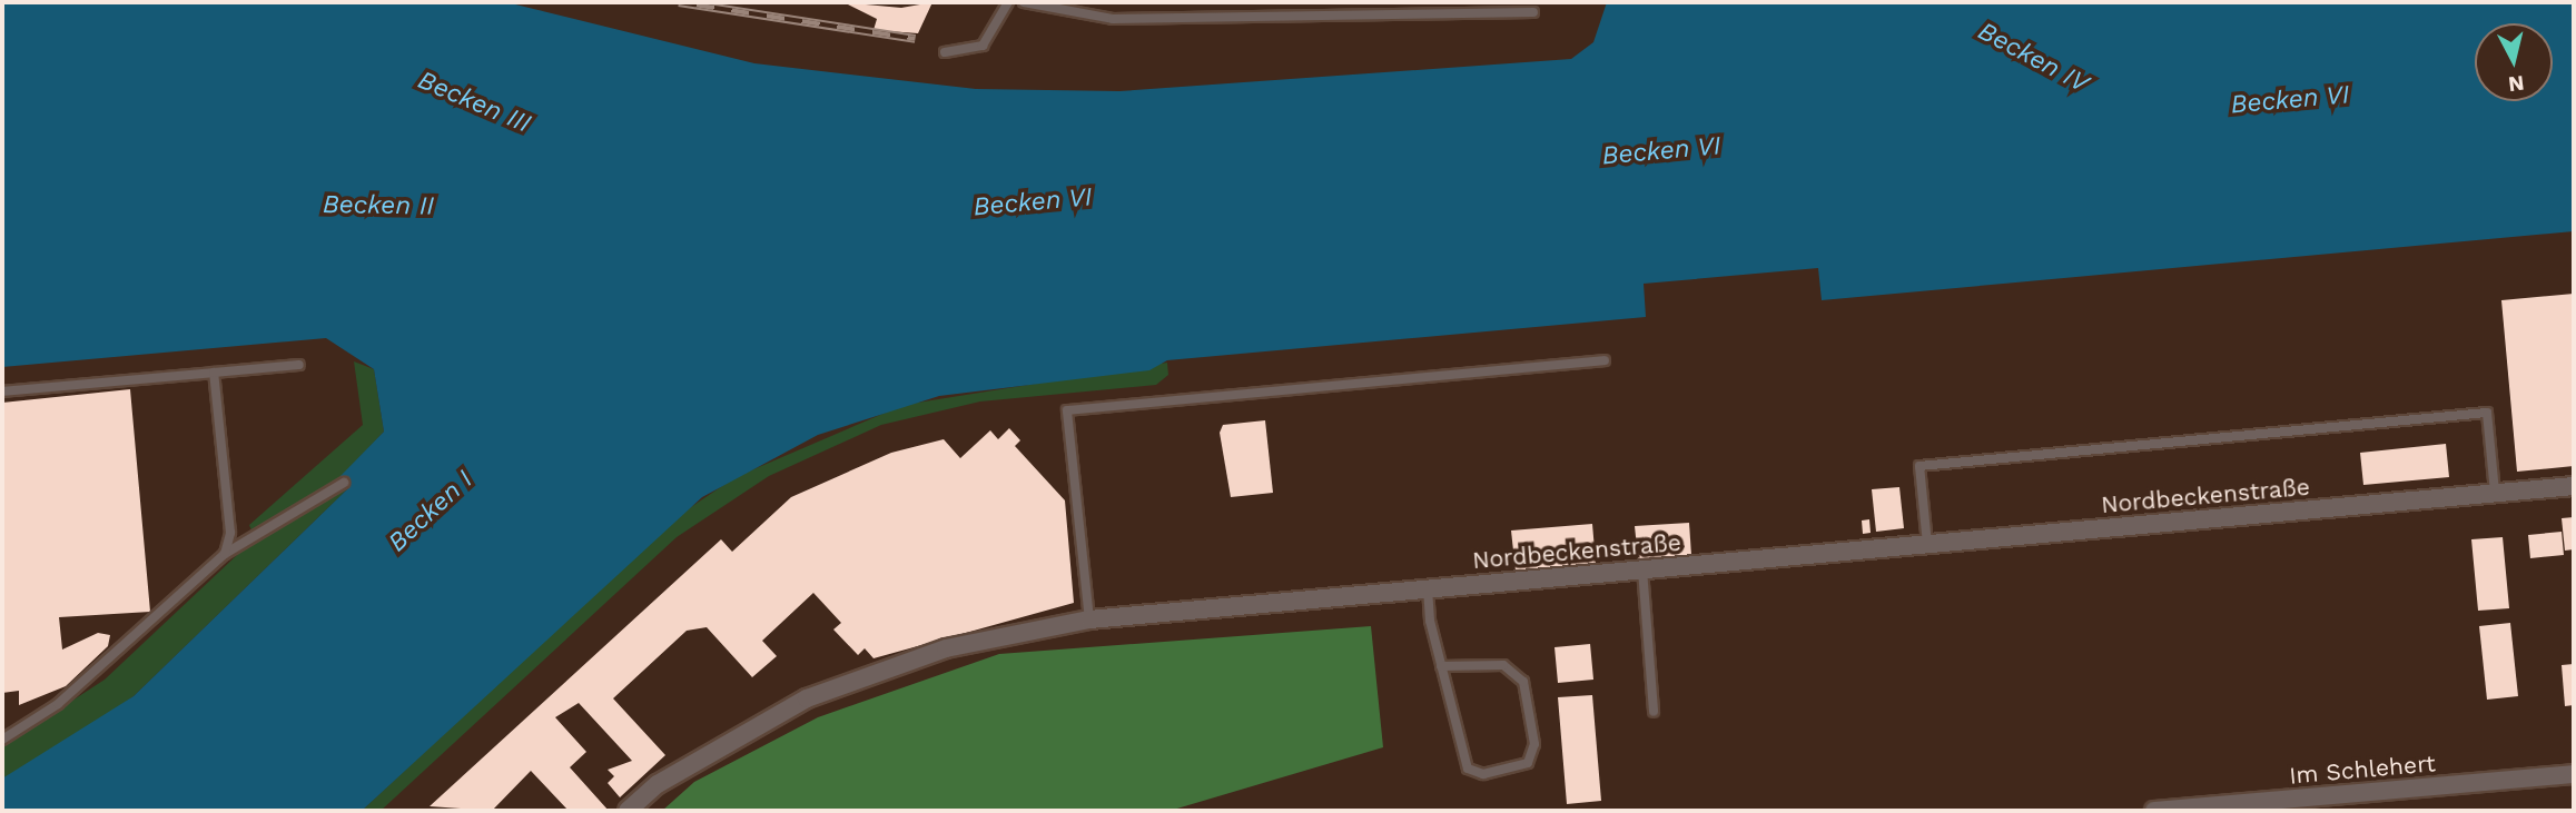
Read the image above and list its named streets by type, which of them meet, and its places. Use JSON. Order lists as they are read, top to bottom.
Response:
{
  "streets": {
    "street": ["Nordbeckenstraße", "Im Schlehert"]
  },
  "water": [
    "Becken IV",
    "Becken VI",
    "Becken III",
    "Becken II",
    "Becken I"
  ],
  "north": "bottom"
}
